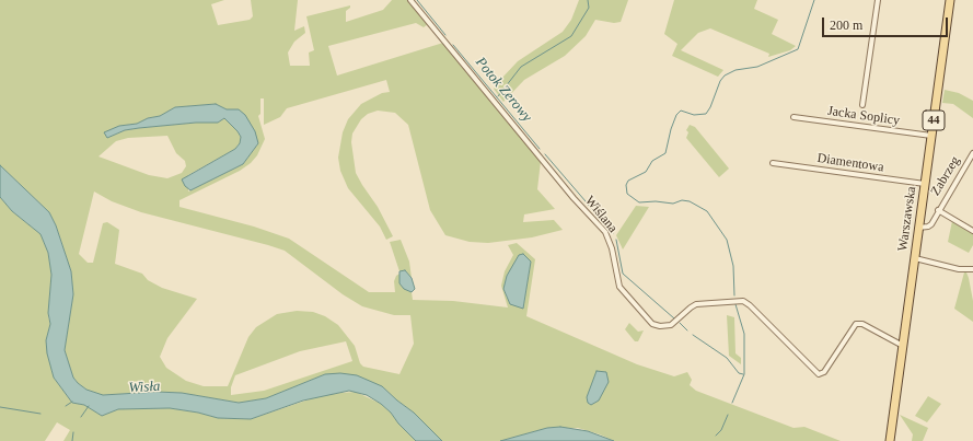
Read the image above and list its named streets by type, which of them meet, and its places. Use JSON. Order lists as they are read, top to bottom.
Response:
{
  "streets": {
    "main road": ["44", "Warszawska"],
    "street": [
      "Jacka Soplicy",
      "Diamentowa",
      "Zabrzeg",
      "Wiślana"
    ]
  },
  "crossings": [
    ["Jacka Soplicy", "Warszawska"],
    ["Diamentowa", "Warszawska"],
    ["Zabrzeg", "Warszawska"],
    ["Wiślana", "Warszawska"]
  ],
  "water": ["Potok Zerowy", "Wisła"],
  "scale_bar": "200 m"
}
